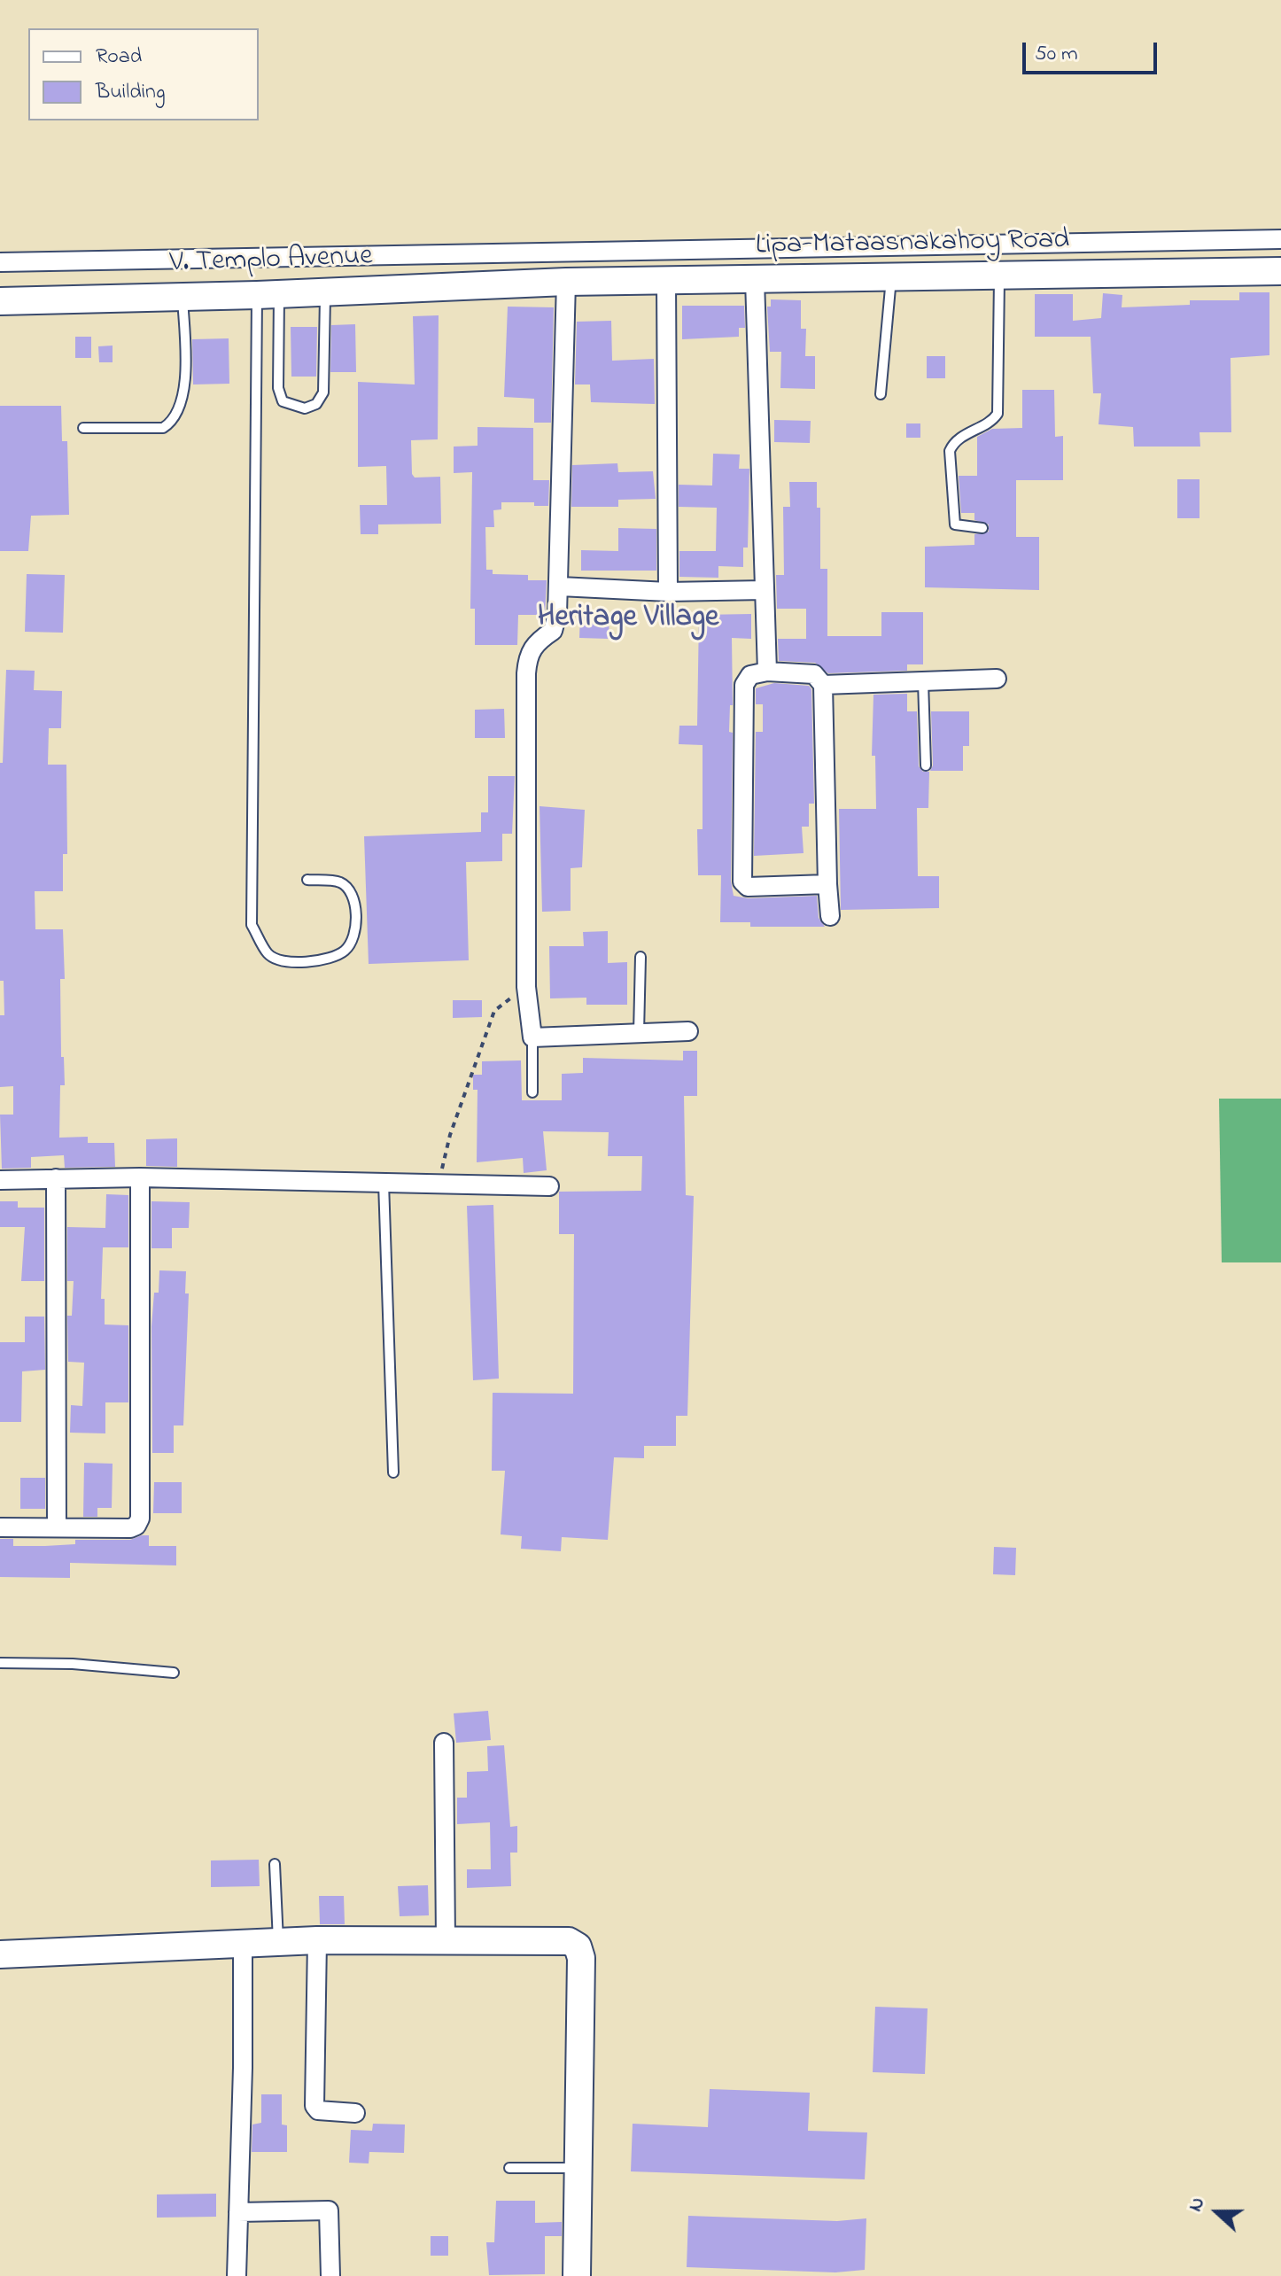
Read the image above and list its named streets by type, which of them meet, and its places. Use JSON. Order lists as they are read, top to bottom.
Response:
{
  "streets": {
    "main road": ["Lipa-Mataasnakahoy Road", "V. Templo Avenue"]
  },
  "crossings": [
    ["Lipa-Mataasnakahoy Road", "V. Templo Avenue"]
  ],
  "districts": ["Heritage Village"],
  "legend": ["Road", "Building"],
  "scale_bar": "50 m",
  "north": "left"
}
